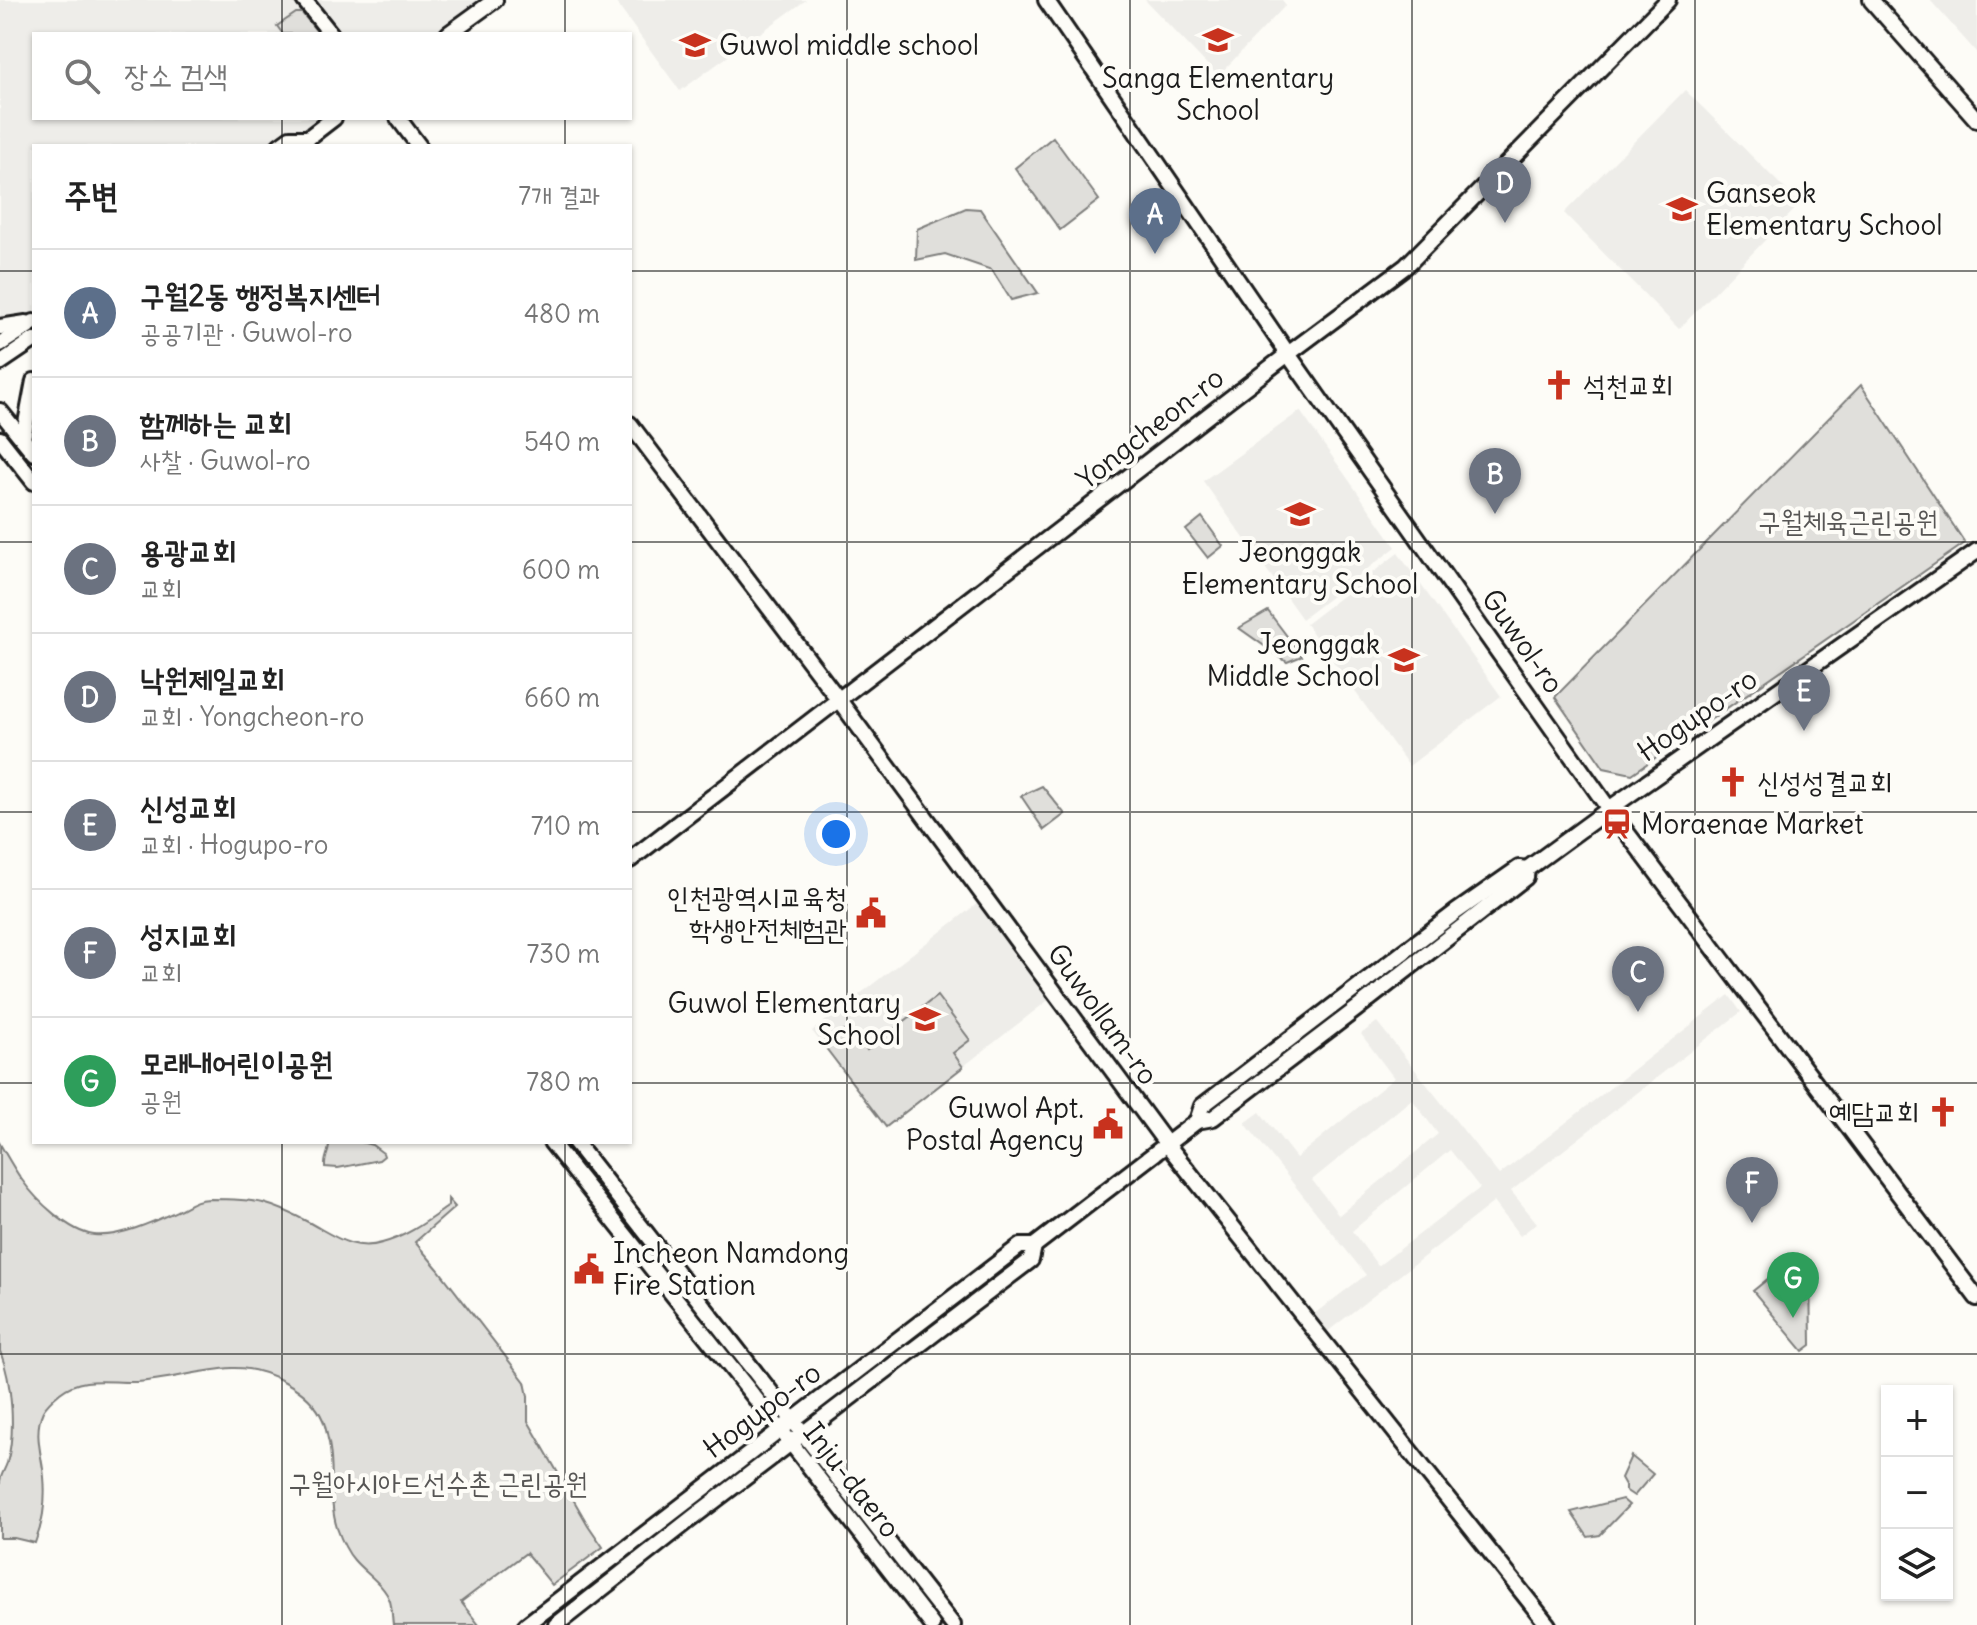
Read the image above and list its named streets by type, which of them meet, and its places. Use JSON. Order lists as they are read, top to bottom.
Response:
{
  "streets": {
    "main road": [
      "Yongcheon-ro",
      "Guwol-ro",
      "Hogupo-ro",
      "Guwollam-ro",
      "Inju-daero"
    ]
  },
  "crossings": [
    ["Yongcheon-ro", "Guwol-ro"],
    ["Yongcheon-ro", "Guwollam-ro"],
    ["Guwol-ro", "Hogupo-ro"],
    ["Hogupo-ro", "Guwollam-ro"],
    ["Hogupo-ro", "Inju-daero"]
  ],
  "parks": ["구월체육근린공원", "구월아시아드선수촌 근린공원"],
  "places": {
    "school or university": [
      "Sanga Elementary School",
      "Guwol middle school",
      "Ganseok Elementary School",
      "Jeonggak Elementary School",
      "Jeonggak Middle School",
      "Guwol Elementary School"
    ],
    "church": ["석천교회", "신성성결교회", "예담교회"],
    "station": ["Moraenae Market"],
    "public building": ["인천광역시교육청 학생안전체험관", "Guwol Apt. Postal Agency", "Incheon Namdong Fire Station"]
  },
  "page": {
    "search": "장소 검색",
    "heading": ["주변", "7개 결과"],
    "pins": [
      "D",
      "A",
      "B",
      "E",
      "C",
      "F",
      "G"
    ],
    "list": [
      {
        "mark": "A",
        "name": "구월2동 행정복지센터",
        "note": "공공기관 · Guwol-ro",
        "value": "480 m"
      },
      {
        "mark": "B",
        "name": "함께하는 교회",
        "note": "사찰 · Guwol-ro",
        "value": "540 m"
      },
      {
        "mark": "C",
        "name": "용광교회",
        "note": "교회",
        "value": "600 m"
      },
      {
        "mark": "D",
        "name": "낙원제일교회",
        "note": "교회 · Yongcheon-ro",
        "value": "660 m"
      },
      {
        "mark": "E",
        "name": "신성교회",
        "note": "교회 · Hogupo-ro",
        "value": "710 m"
      },
      {
        "mark": "F",
        "name": "성지교회",
        "note": "교회",
        "value": "730 m"
      },
      {
        "mark": "G",
        "name": "모래내어린이공원",
        "note": "공원",
        "value": "780 m"
      }
    ],
    "map_buttons": ["+", "−"]
  }
}
